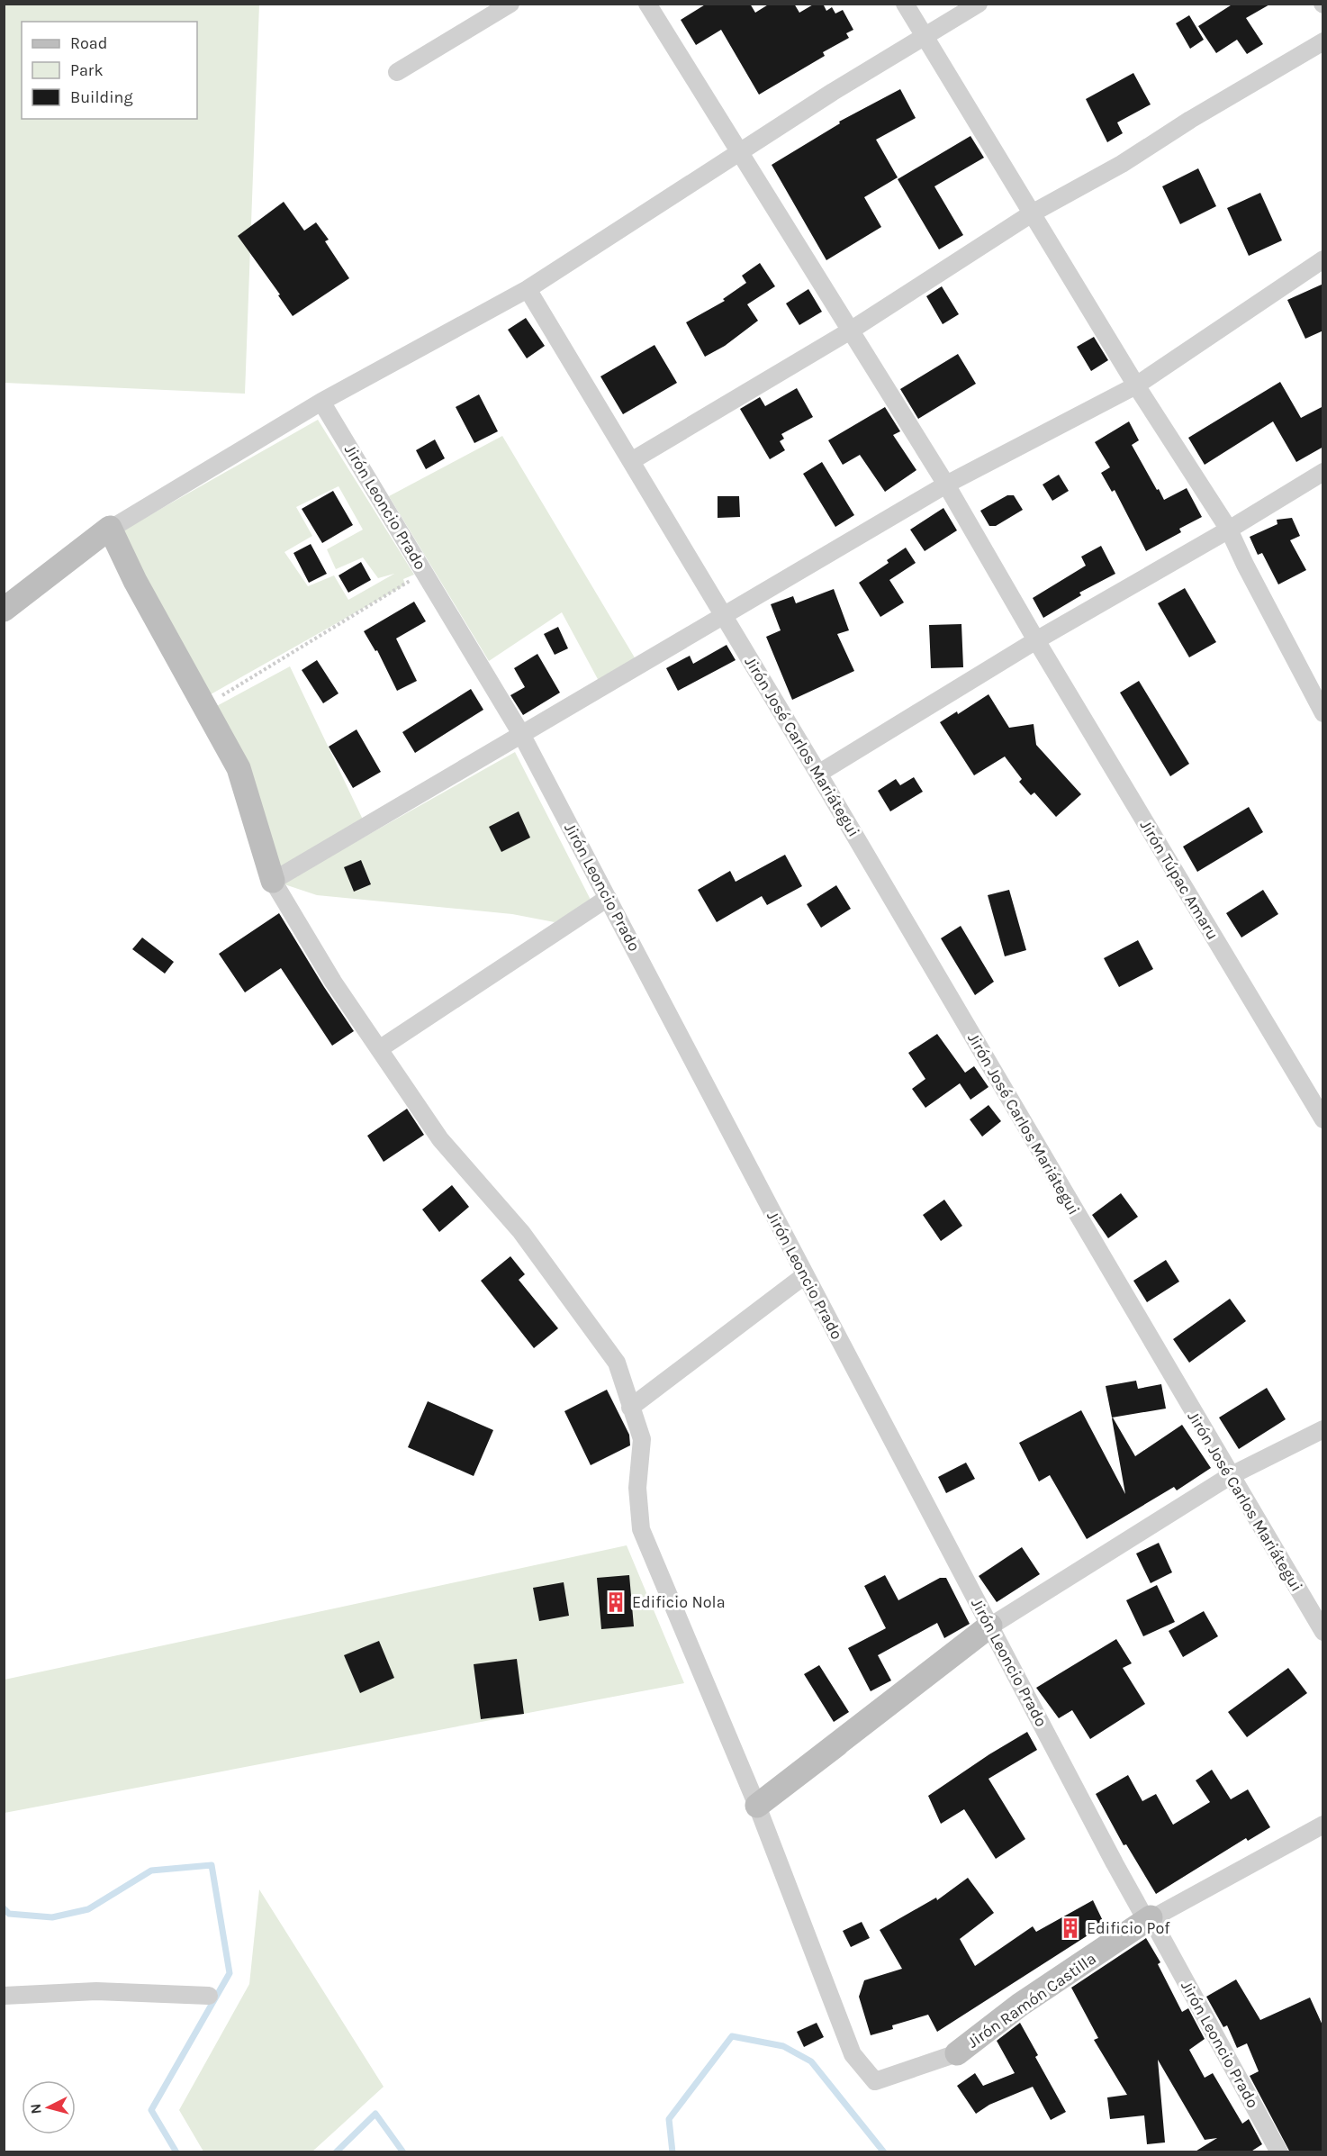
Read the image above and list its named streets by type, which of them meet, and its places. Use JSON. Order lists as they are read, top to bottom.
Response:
{
  "streets": {
    "street": [
      "Jirón Leoncio Prado",
      "Jirón José Carlos Mariátegui",
      "Jirón Túpac Amaru",
      "Jirón Ramón Castilla"
    ]
  },
  "crossings": [
    ["Jirón Leoncio Prado", "Jirón Ramón Castilla"]
  ],
  "places": {
    "building": ["Edificio Nola", "Edificio Pof"]
  },
  "legend": ["Road", "Park", "Building"],
  "north": "left"
}
